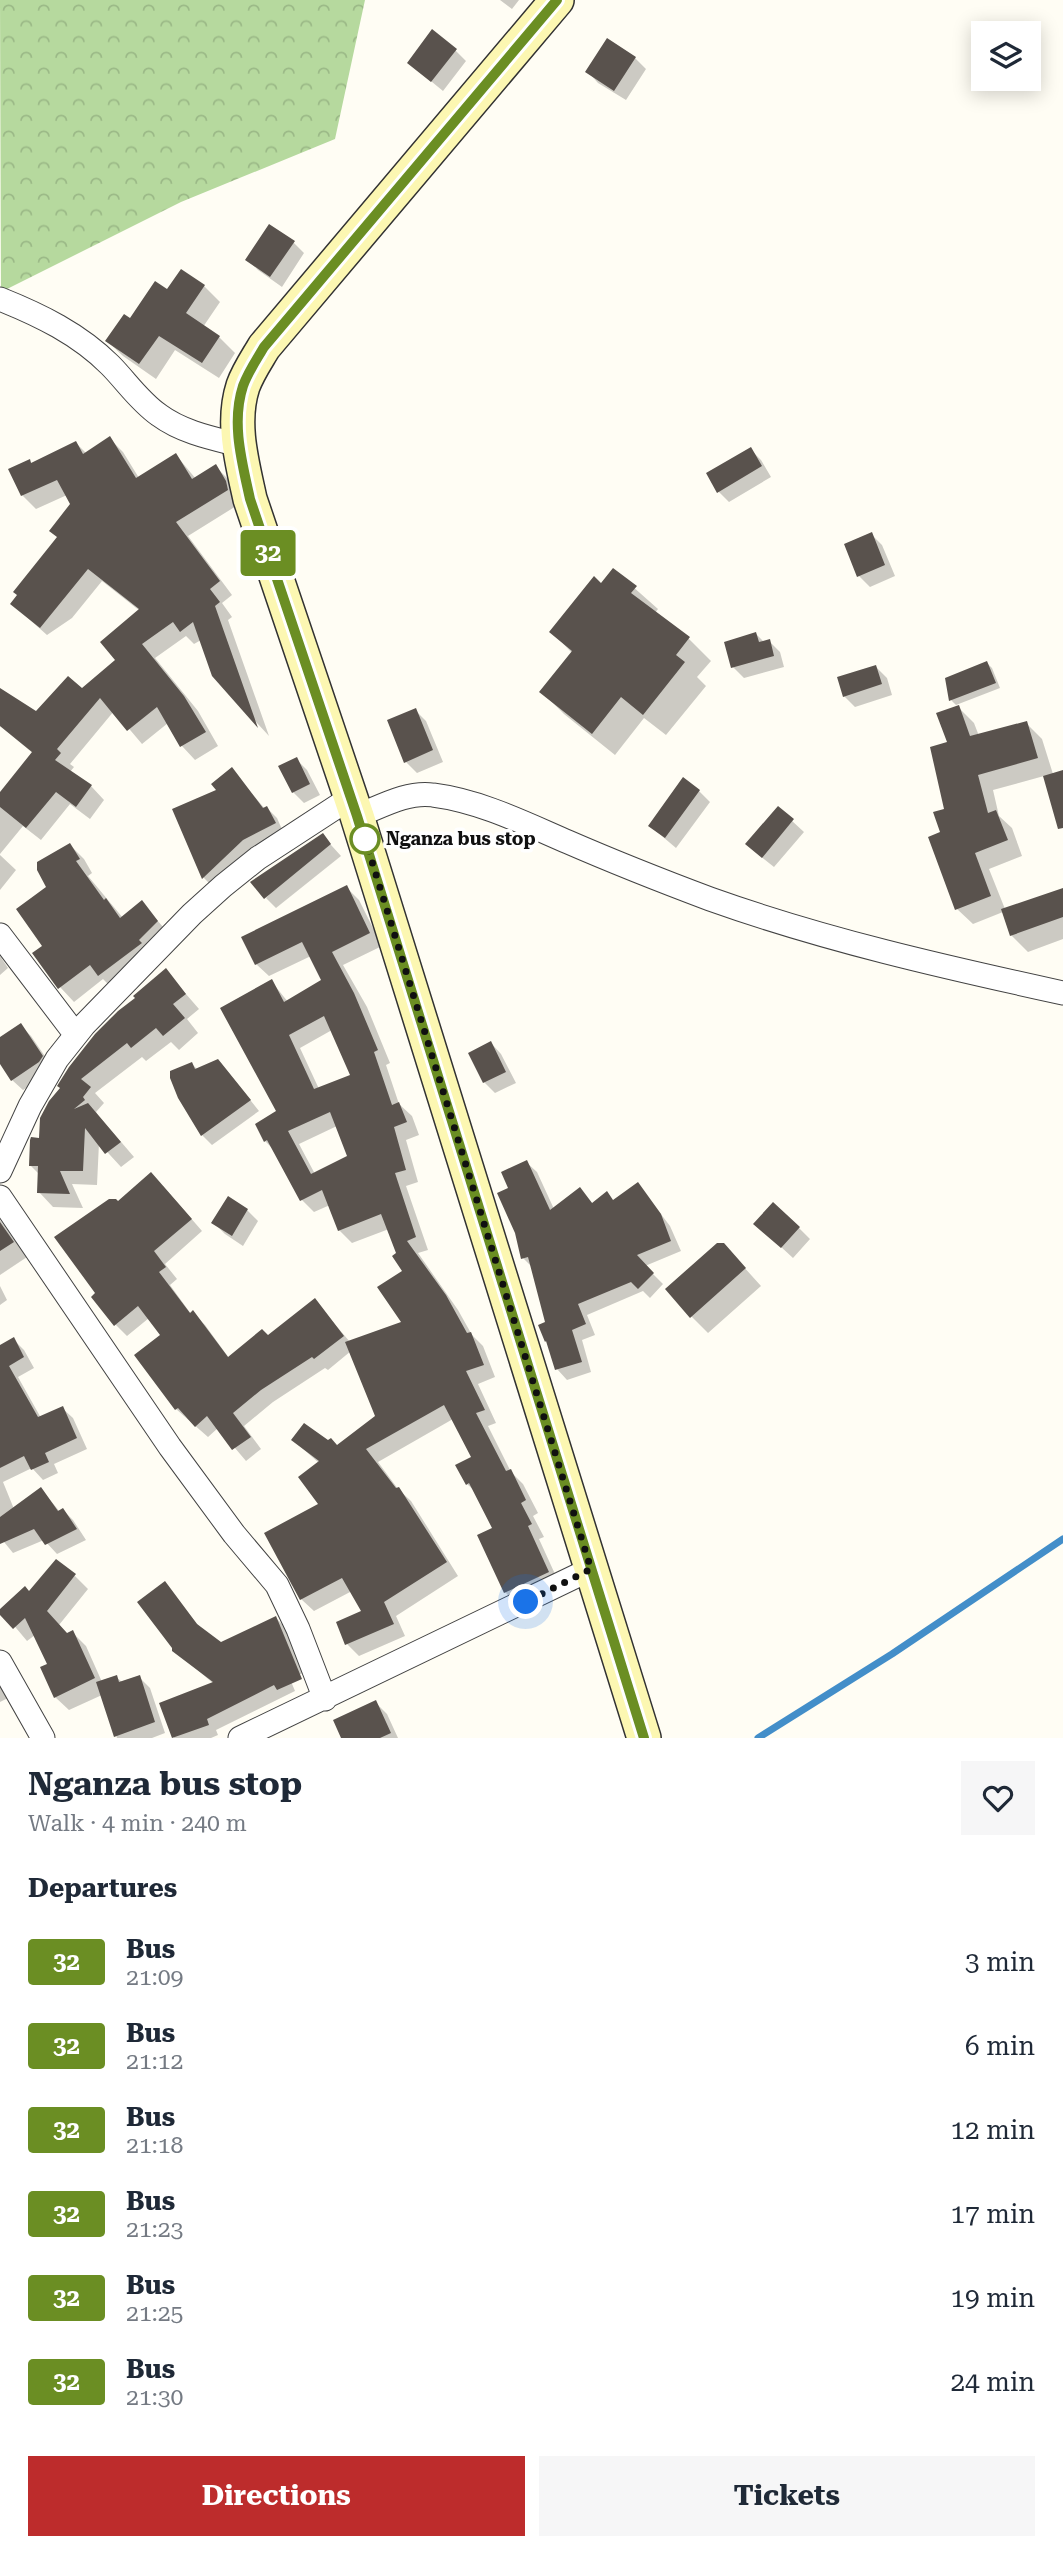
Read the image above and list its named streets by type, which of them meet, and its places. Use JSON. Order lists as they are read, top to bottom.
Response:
{
  "places": ["Nganza bus stop"],
  "lines": ["bus line 32"],
  "page": {
    "on_map": "32",
    "heading": [
      ["Nganza bus stop", "Walk · 4 min · 240 m"],
      "Departures"
    ],
    "list": [
      {
        "mark": "32",
        "name": "Bus",
        "note": "21:09",
        "value": "3 min"
      },
      {
        "mark": "32",
        "name": "Bus",
        "note": "21:12",
        "value": "6 min"
      },
      {
        "mark": "32",
        "name": "Bus",
        "note": "21:18",
        "value": "12 min"
      },
      {
        "mark": "32",
        "name": "Bus",
        "note": "21:23",
        "value": "17 min"
      },
      {
        "mark": "32",
        "name": "Bus",
        "note": "21:25",
        "value": "19 min"
      },
      {
        "mark": "32",
        "name": "Bus",
        "note": "21:30",
        "value": "24 min"
      }
    ],
    "buttons": ["Directions", "Tickets"]
  }
}
